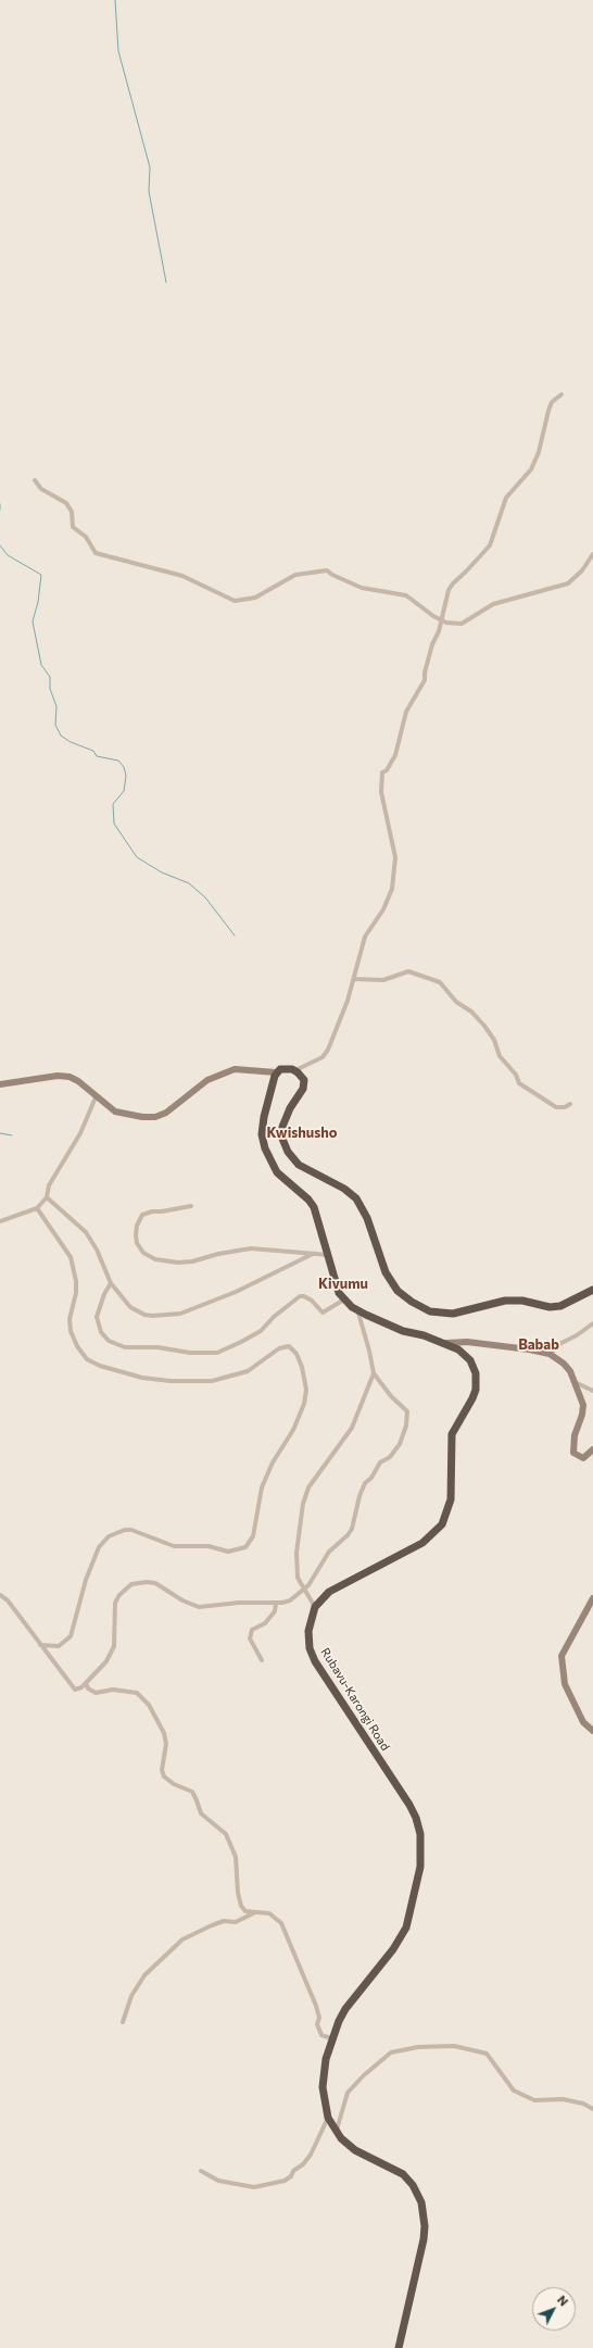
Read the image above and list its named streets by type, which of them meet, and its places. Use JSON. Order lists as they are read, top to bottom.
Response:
{
  "streets": {
    "highway": ["Rubavu-Karongi Road"]
  },
  "districts": ["Kwishusho", "Kivumu", "Babab"],
  "north": "top right"
}
